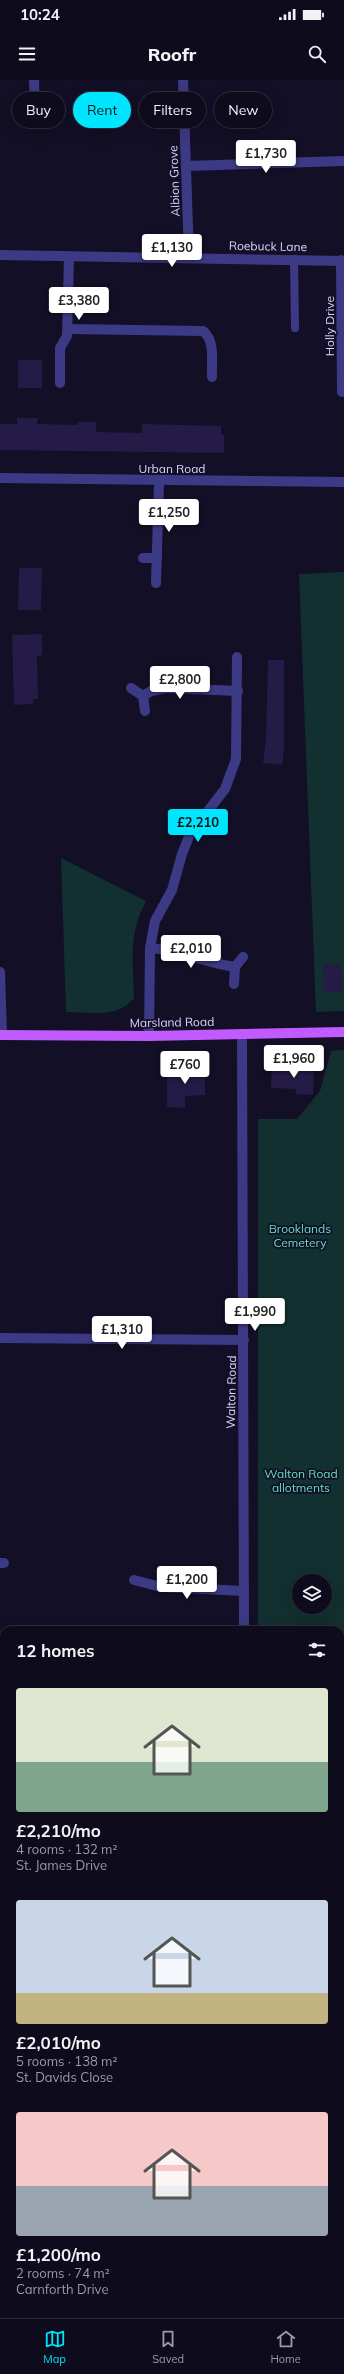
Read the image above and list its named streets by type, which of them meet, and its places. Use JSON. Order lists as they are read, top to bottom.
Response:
{
  "streets": {
    "main road": ["Marsland Road"],
    "street": [
      "Albion Grove",
      "Roebuck Lane",
      "Holly Drive",
      "Urban Road",
      "Walton Road"
    ]
  },
  "crossings": [
    ["Albion Grove", "Roebuck Lane"],
    ["Roebuck Lane", "Holly Drive"],
    ["Marsland Road", "Walton Road"]
  ],
  "parks": ["Brooklands Cemetery", "Walton Road allotments"],
  "page": {
    "status": "10:24",
    "header": "Roofr",
    "chip": [
      "Buy",
      "Rent",
      "Filters",
      "New"
    ],
    "price": [
      "£1,730",
      "£1,130",
      "£3,380",
      "£1,250",
      "£2,800",
      "£2,210",
      "£2,010",
      "£1,960",
      "£760",
      "£1,990",
      "£1,310",
      "£1,200"
    ],
    "heading": "12 homes",
    "list": [
      {
        "name": "£2,210/mo",
        "note": "4 rooms · 132 m² · St. James Drive"
      },
      {
        "name": "£2,010/mo",
        "note": "5 rooms · 138 m² · St. Davids Close"
      },
      {
        "name": "£1,200/mo",
        "note": "2 rooms · 74 m² · Carnforth Drive"
      }
    ],
    "tabs": ["Map", "Saved", "Home"]
  }
}
